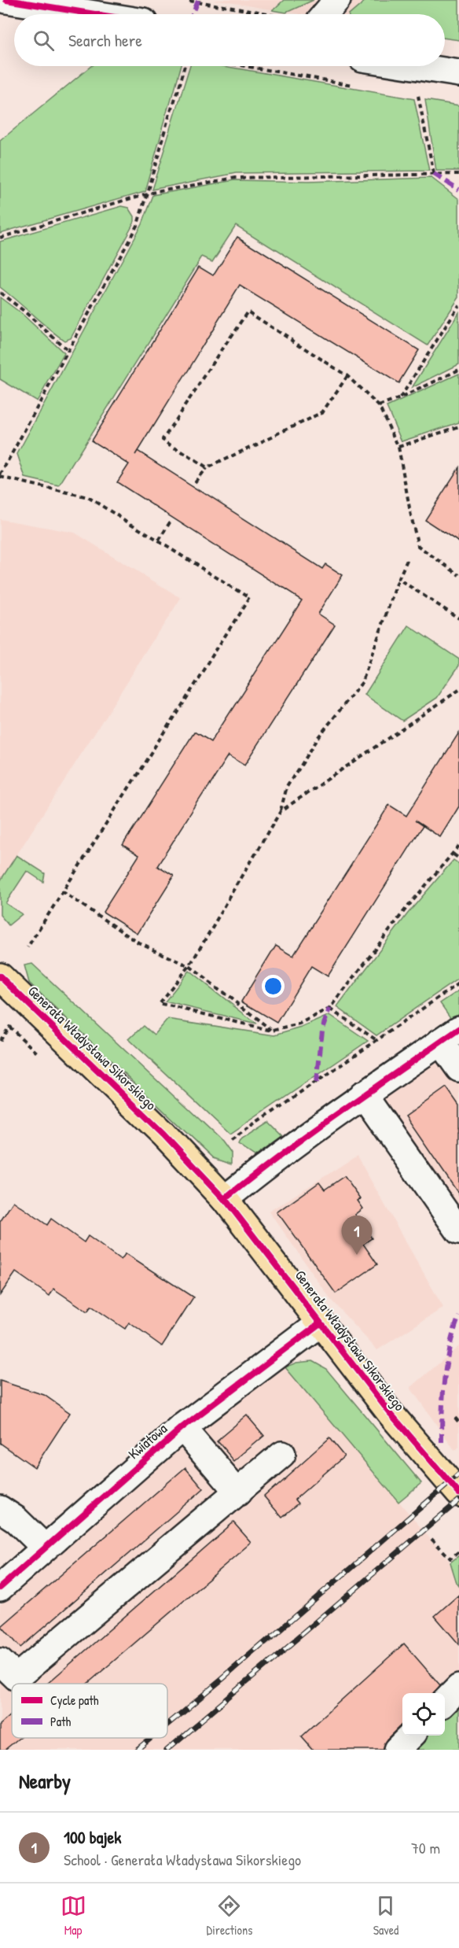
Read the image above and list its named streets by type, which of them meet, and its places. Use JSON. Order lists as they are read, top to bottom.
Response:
{
  "streets": {
    "main road": ["Generała Władysława Sikorskiego"],
    "street": ["Kwiatowa"]
  },
  "crossings": [
    ["Generała Władysława Sikorskiego", "Kwiatowa"]
  ],
  "legend": ["Cycle path", "Path"],
  "page": {
    "search": "Search here",
    "pins": "1",
    "heading": "Nearby",
    "list": [
      {
        "mark": "1",
        "name": "100 bajek",
        "note": "School · Generała Władysława Sikorskiego",
        "value": "70 m"
      }
    ],
    "nav": ["Map", "Directions", "Saved"]
  }
}
